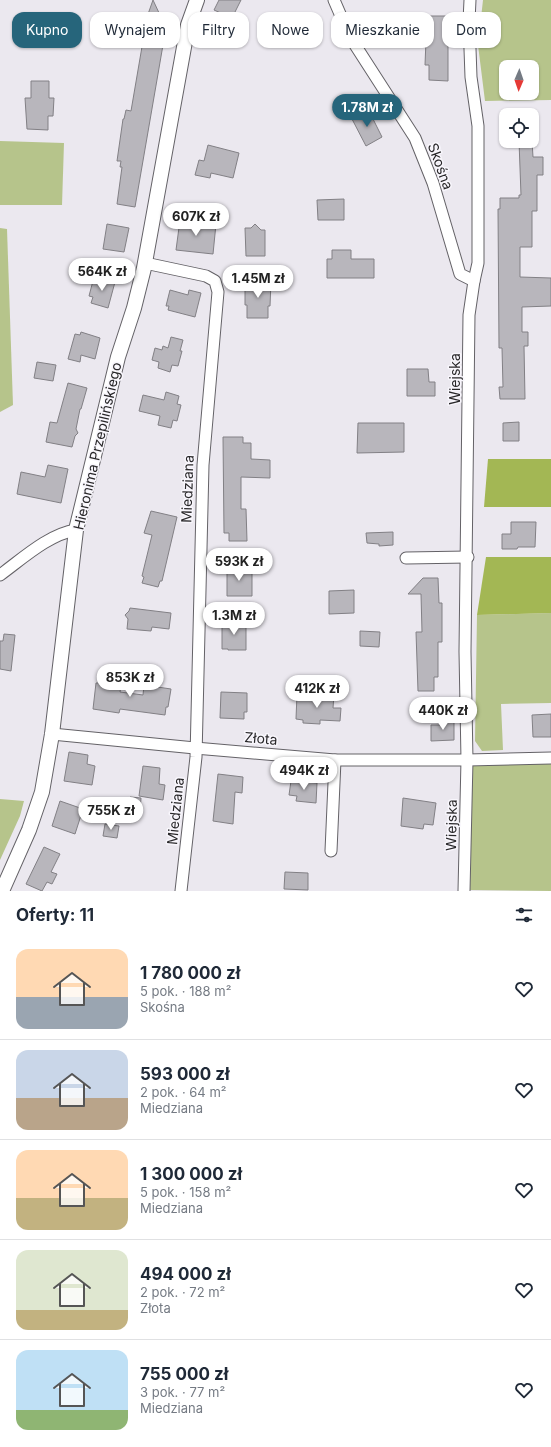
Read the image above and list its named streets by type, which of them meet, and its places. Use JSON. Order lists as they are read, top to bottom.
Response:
{
  "streets": {
    "street": [
      "Skośna",
      "Wiejska",
      "Hieronima Przepilińskiego",
      "Miedziana",
      "Złota"
    ]
  },
  "crossings": [
    ["Skośna", "Wiejska"],
    ["Wiejska", "Złota"],
    ["Hieronima Przepilińskiego", "Miedziana"],
    ["Hieronima Przepilińskiego", "Złota"],
    ["Miedziana", "Złota"]
  ],
  "north": "bottom",
  "page": {
    "chip": [
      "Kupno",
      "Wynajem",
      "Filtry",
      "Nowe",
      "Mieszkanie",
      "Dom"
    ],
    "price": [
      "1.78M zł",
      "607K zł",
      "564K zł",
      "1.45M zł",
      "593K zł",
      "1.3M zł",
      "853K zł",
      "412K zł",
      "440K zł",
      "494K zł",
      "755K zł"
    ],
    "heading": "Oferty: 11",
    "list": [
      {
        "name": "1 780 000 zł",
        "note": "5 pok. · 188 m² · Skośna"
      },
      {
        "name": "593 000 zł",
        "note": "2 pok. · 64 m² · Miedziana"
      },
      {
        "name": "1 300 000 zł",
        "note": "5 pok. · 158 m² · Miedziana"
      },
      {
        "name": "494 000 zł",
        "note": "2 pok. · 72 m² · Złota"
      },
      {
        "name": "755 000 zł",
        "note": "3 pok. · 77 m² · Miedziana"
      }
    ]
  }
}
